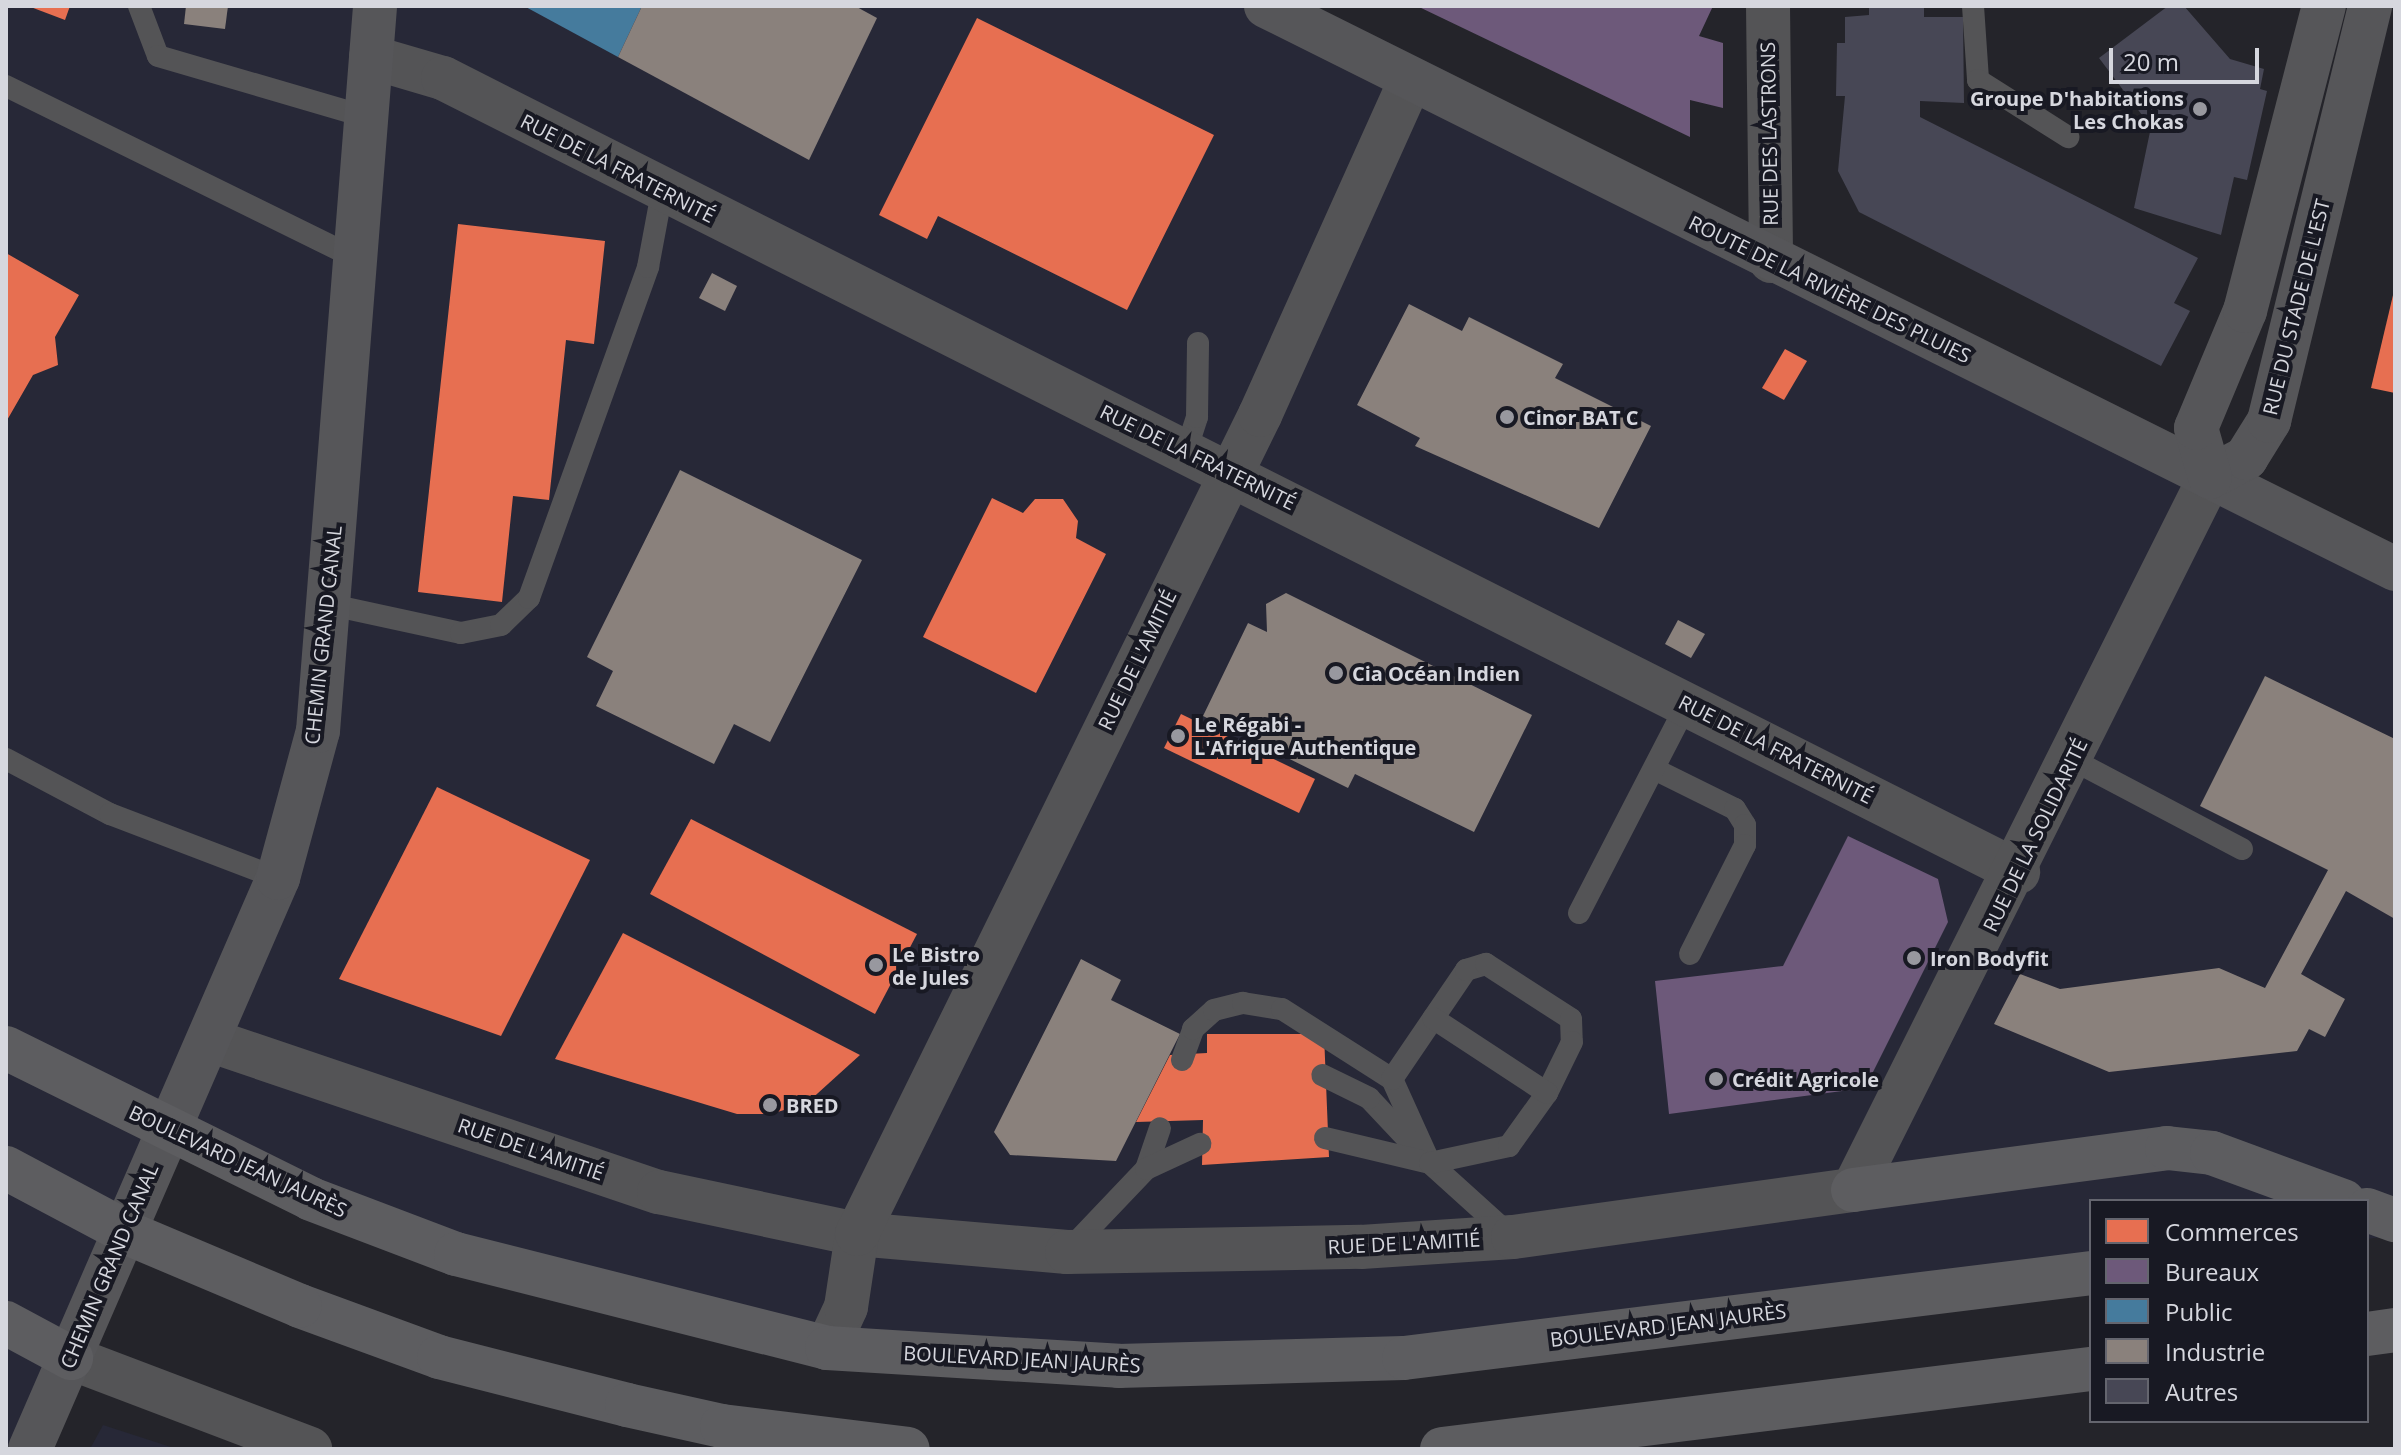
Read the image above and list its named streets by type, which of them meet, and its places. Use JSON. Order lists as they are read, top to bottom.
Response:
{
  "streets": {
    "main road": ["BOULEVARD JEAN JAURÈS"],
    "street": [
      "RUE DES LASTRONS",
      "RUE DE LA FRATERNITÉ",
      "ROUTE DE LA RIVIÈRE DES PLUIES",
      "RUE DU STADE DE L'EST",
      "CHEMIN GRAND CANAL",
      "RUE DE L'AMITIÉ",
      "RUE DE LA SOLIDARITÉ"
    ]
  },
  "crossings": [
    ["RUE DES LASTRONS", "ROUTE DE LA RIVIÈRE DES PLUIES"],
    ["RUE DE LA FRATERNITÉ", "CHEMIN GRAND CANAL"],
    ["RUE DE LA FRATERNITÉ", "RUE DE L'AMITIÉ"],
    ["RUE DE LA FRATERNITÉ", "RUE DE LA SOLIDARITÉ"],
    ["ROUTE DE LA RIVIÈRE DES PLUIES", "RUE DU STADE DE L'EST"],
    ["ROUTE DE LA RIVIÈRE DES PLUIES", "RUE DE L'AMITIÉ"],
    ["ROUTE DE LA RIVIÈRE DES PLUIES", "RUE DE LA SOLIDARITÉ"],
    ["RUE DU STADE DE L'EST", "RUE DE LA SOLIDARITÉ"],
    ["CHEMIN GRAND CANAL", "RUE DE L'AMITIÉ"],
    ["RUE DE L'AMITIÉ", "RUE DE LA SOLIDARITÉ"],
    ["RUE DE L'AMITIÉ", "BOULEVARD JEAN JAURÈS"]
  ],
  "places": [
    "Groupe D'habitations Les Chokas",
    "Cinor BAT C",
    "Cia Océan Indien",
    "Le Régabi - L'Afrique Authentique",
    "Iron Bodyfit",
    "Le Bistro de Jules",
    "Crédit Agricole",
    "BRED"
  ],
  "legend": [
    "Commerces",
    "Bureaux",
    "Public",
    "Industrie",
    "Autres"
  ],
  "scale_bar": "20 m"
}
